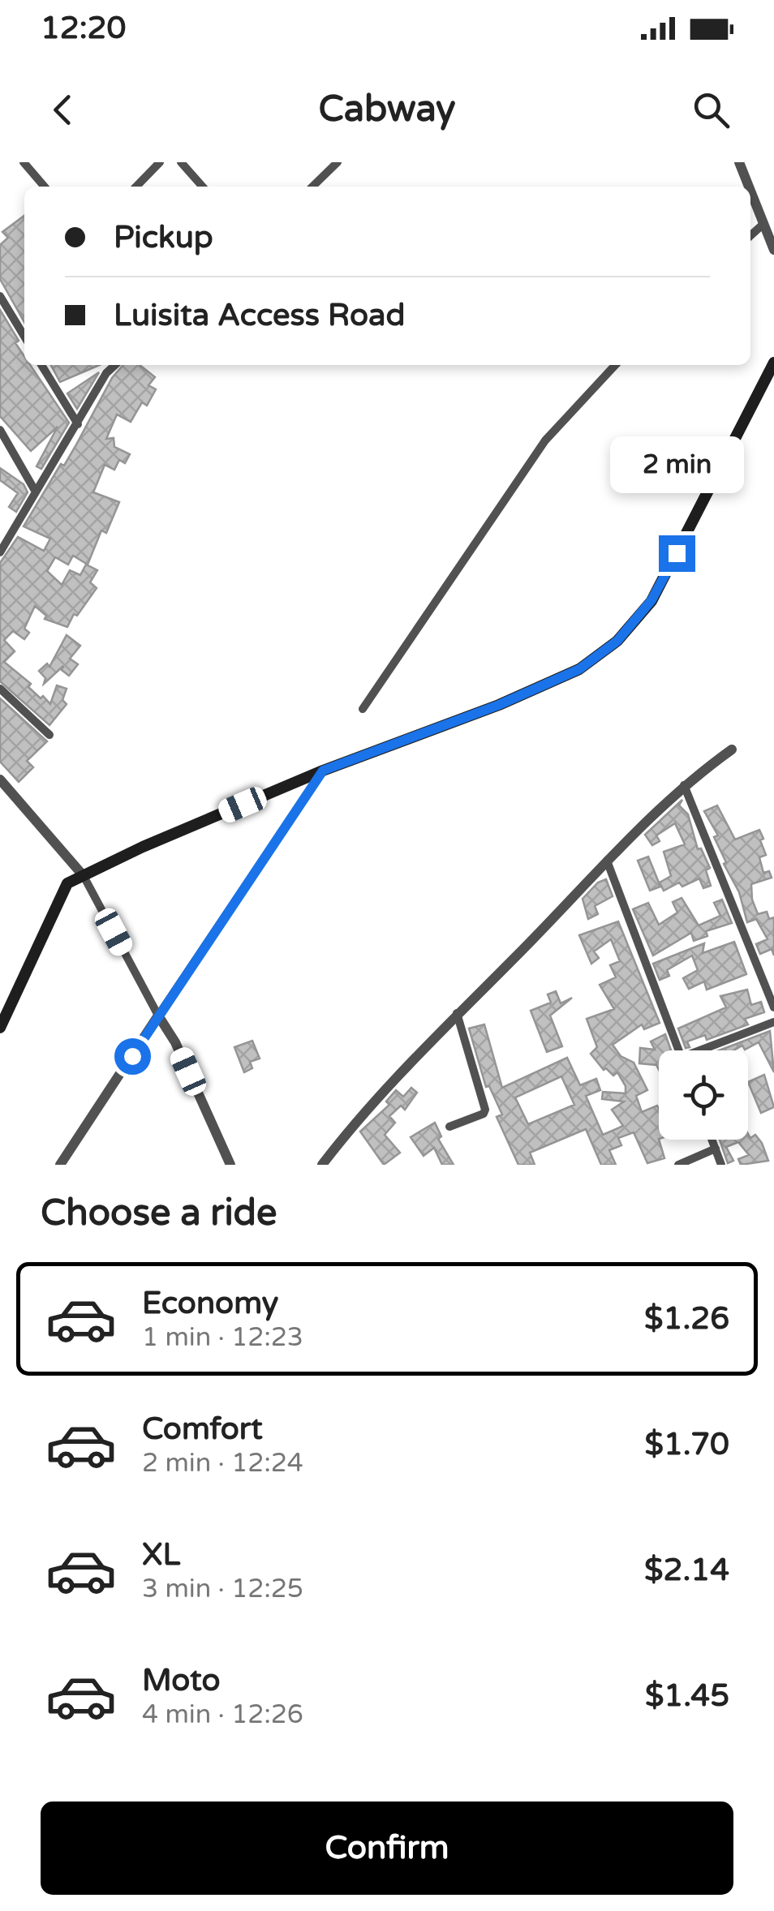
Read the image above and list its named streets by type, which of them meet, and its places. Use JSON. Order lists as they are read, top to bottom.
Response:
{
  "page": {
    "status": "12:20",
    "header": "Cabway",
    "banner": ["Pickup", "Luisita Access Road"],
    "bubble": "2 min",
    "heading": "Choose a ride",
    "list": [
      {
        "name": "Economy",
        "note": "1 min · 12:23",
        "value": "$1.26"
      },
      {
        "name": "Comfort",
        "note": "2 min · 12:24",
        "value": "$1.70"
      },
      {
        "name": "XL",
        "note": "3 min · 12:25",
        "value": "$2.14"
      },
      {
        "name": "Moto",
        "note": "4 min · 12:26",
        "value": "$1.45"
      }
    ],
    "buttons": "Confirm"
  }
}
